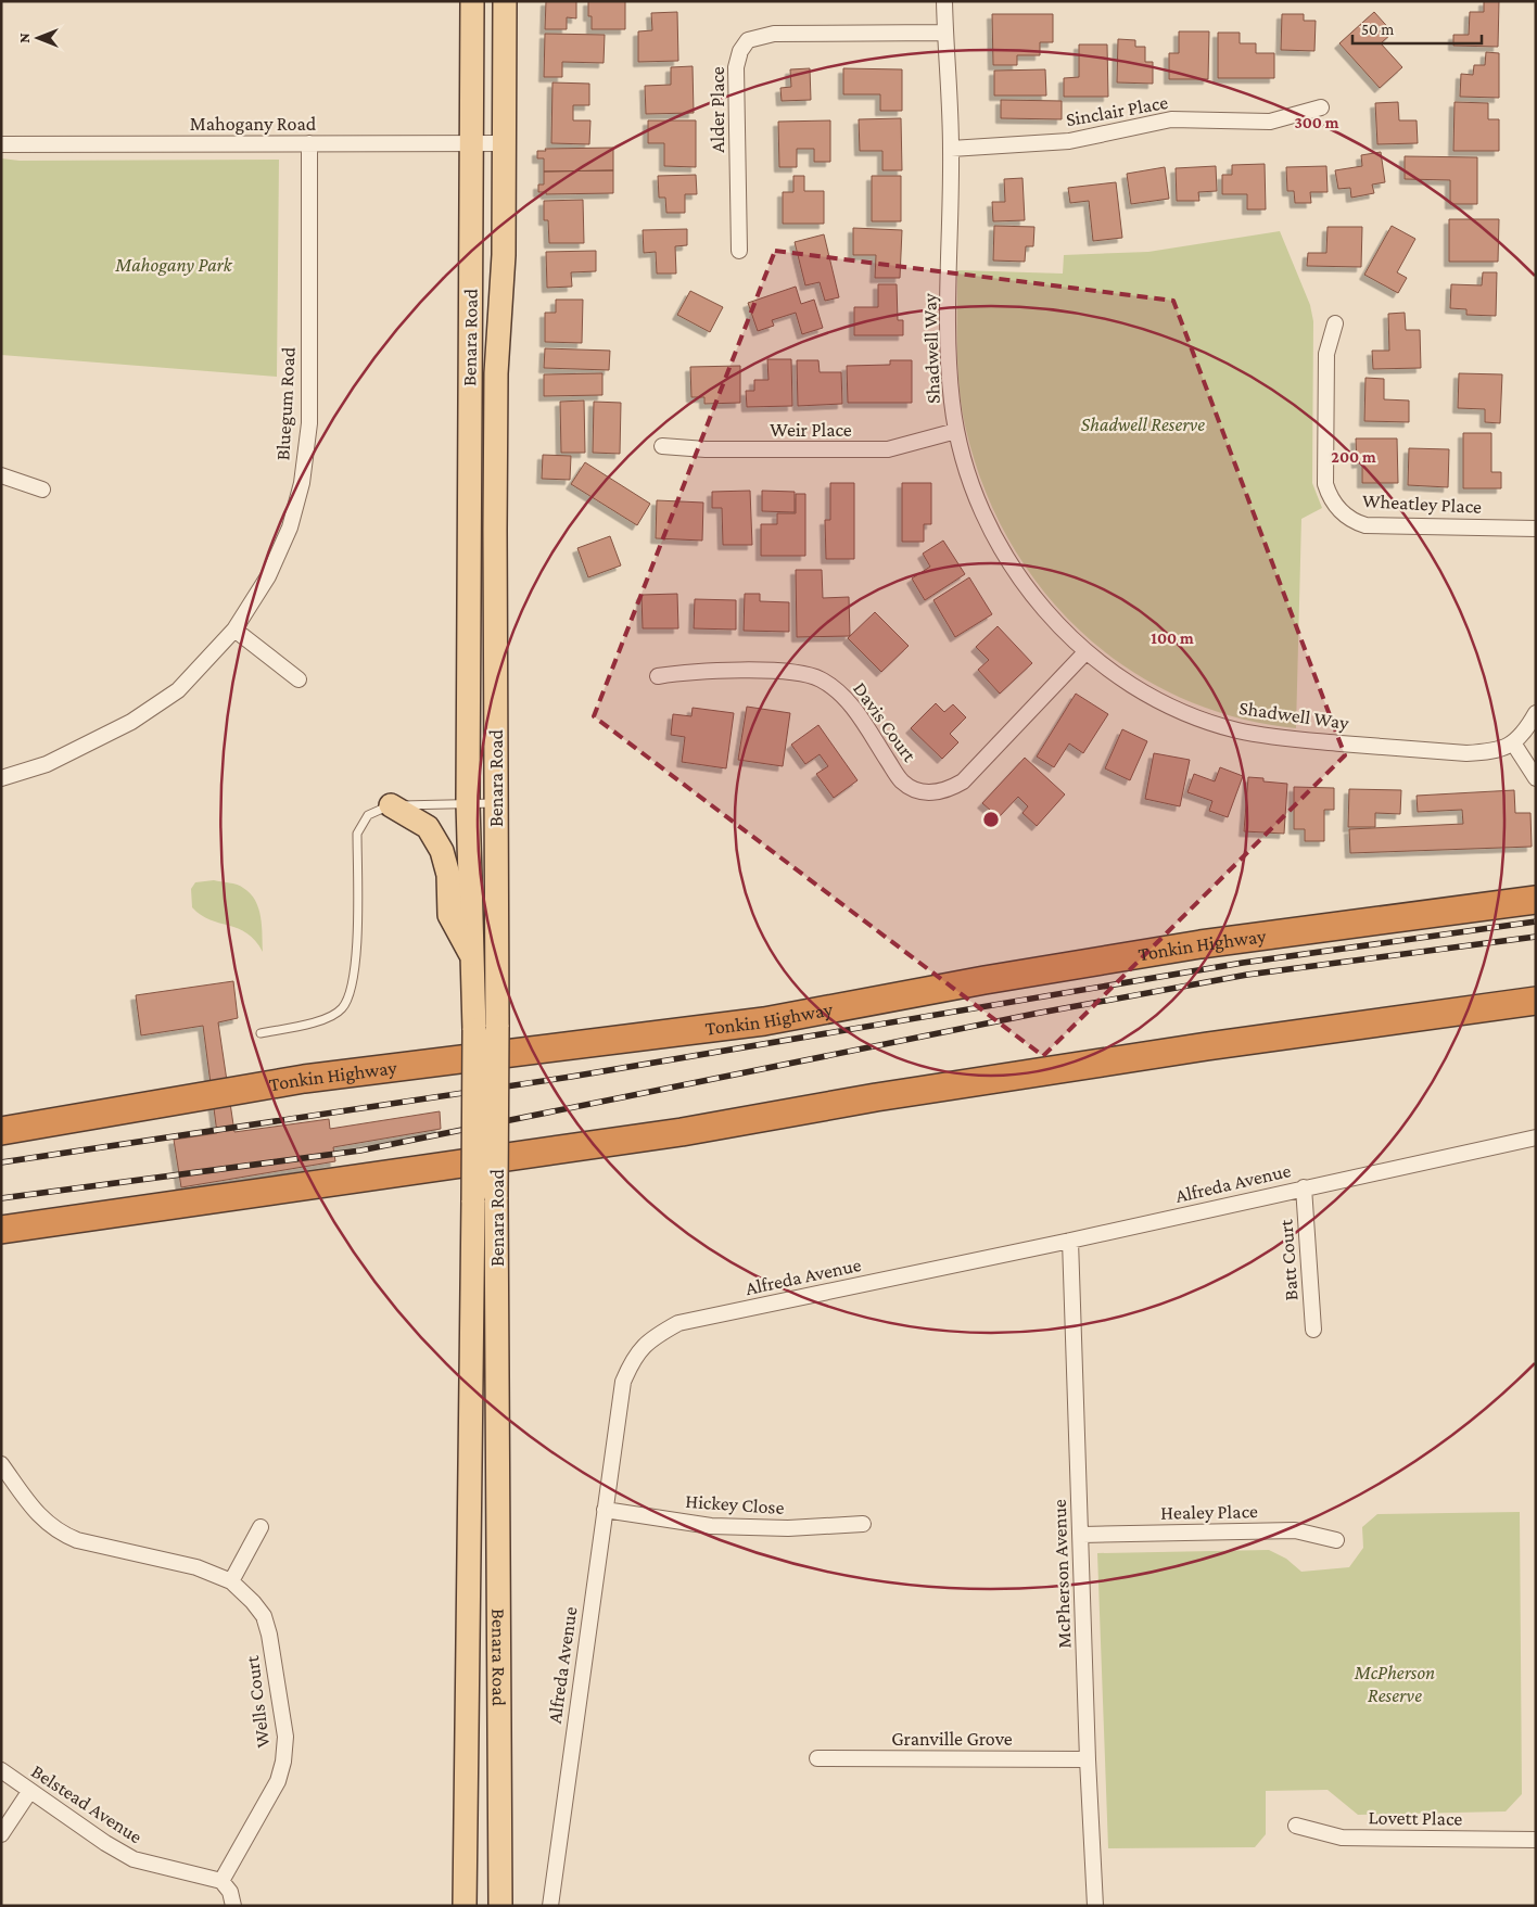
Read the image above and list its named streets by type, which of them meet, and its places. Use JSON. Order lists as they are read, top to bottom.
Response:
{
  "streets": {
    "highway": ["Tonkin Highway"],
    "main road": ["Benara Road"],
    "street": [
      "Alder Place",
      "Sinclair Place",
      "Mahogany Road",
      "Shadwell Way",
      "Bluegum Road",
      "Weir Place",
      "Wheatley Place",
      "Davis Court",
      "Alfreda Avenue",
      "Batt Court",
      "Hickey Close",
      "Healey Place",
      "McPherson Avenue",
      "Wells Court",
      "Granville Grove",
      "Belstead Avenue",
      "Lovett Place"
    ]
  },
  "crossings": [
    ["Alder Place", "Shadwell Way"],
    ["Sinclair Place", "Shadwell Way"],
    ["Mahogany Road", "Benara Road"],
    ["Mahogany Road", "Bluegum Road"],
    ["Shadwell Way", "Weir Place"],
    ["Shadwell Way", "Davis Court"],
    ["Alfreda Avenue", "Batt Court"],
    ["Alfreda Avenue", "Hickey Close"],
    ["Alfreda Avenue", "McPherson Avenue"],
    ["Healey Place", "McPherson Avenue"],
    ["McPherson Avenue", "Granville Grove"],
    ["Wells Court", "Belstead Avenue"]
  ],
  "parks": ["Mahogany Park", "Shadwell Reserve", "McPherson Reserve"],
  "scale_bar": "50 m",
  "north": "left",
  "rings": ["300 m", "200 m", "100 m"]
}
